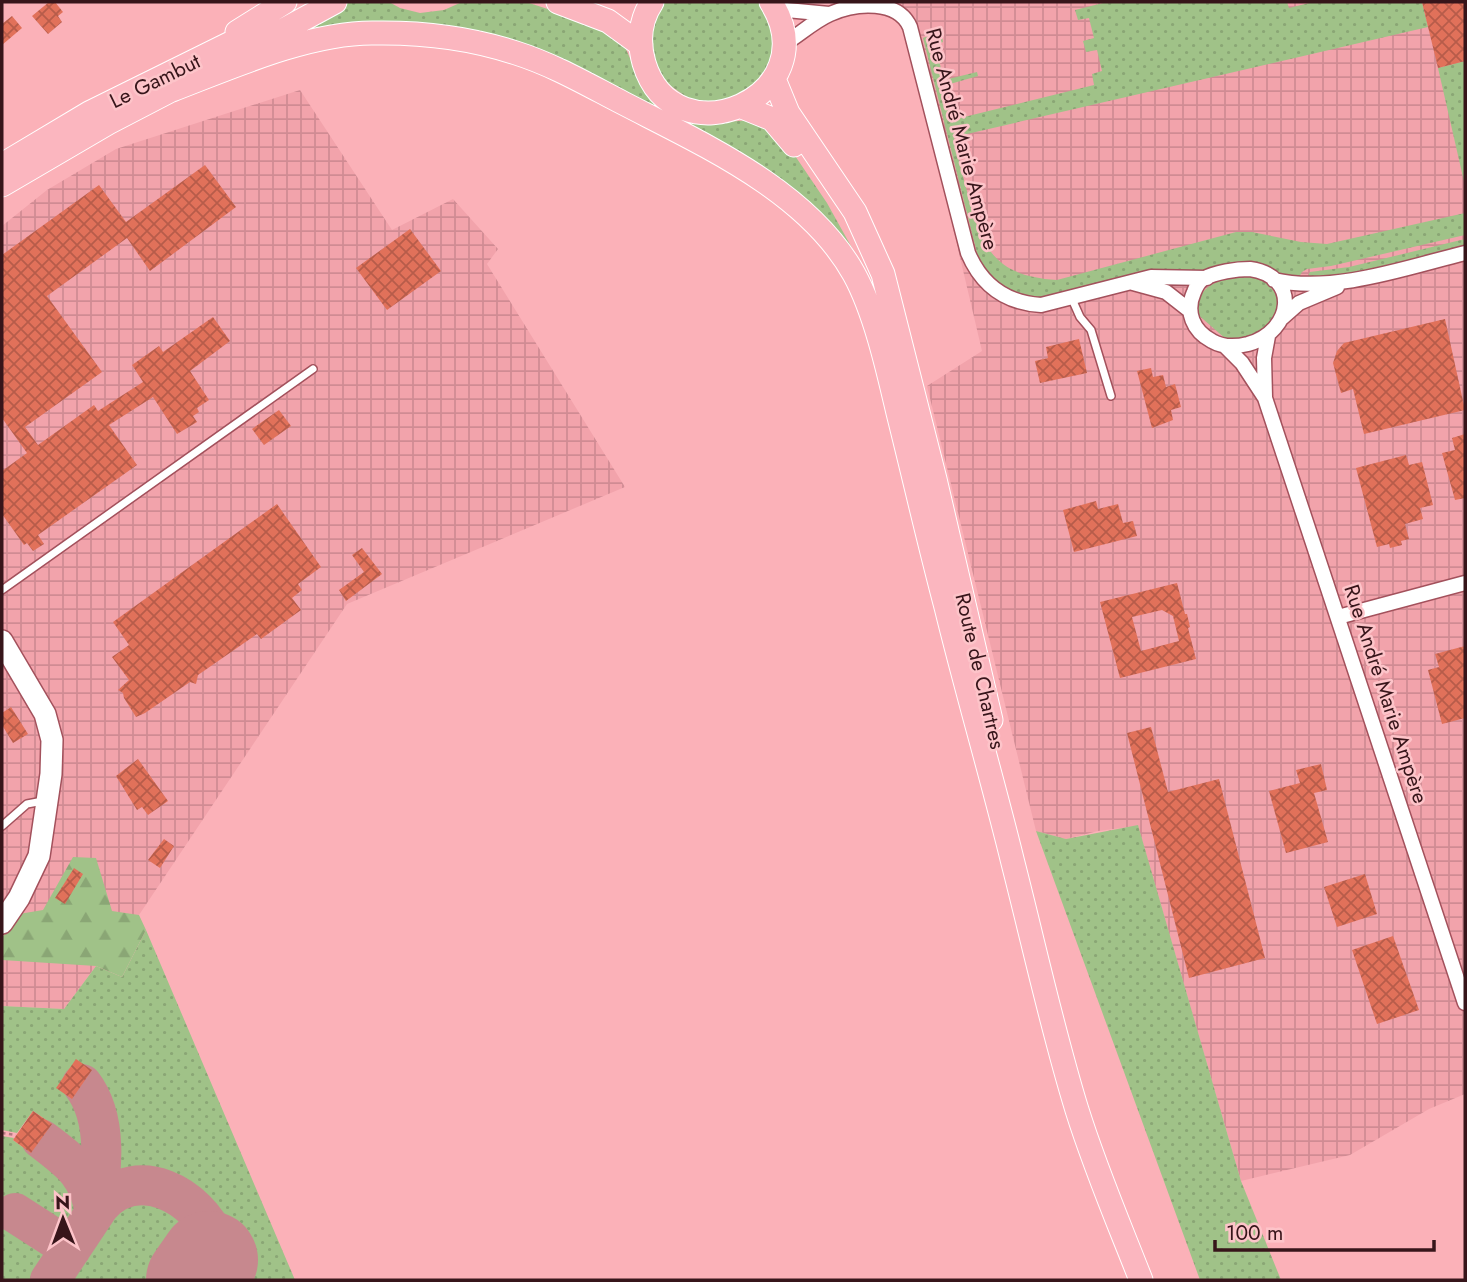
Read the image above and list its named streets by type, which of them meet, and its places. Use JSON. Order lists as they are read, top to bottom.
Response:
{
  "streets": {
    "main road": ["Le Gambut", "Route de Chartres"],
    "street": ["Rue André Marie Ampère"]
  },
  "scale_bar": "100 m",
  "north": "top"
}
